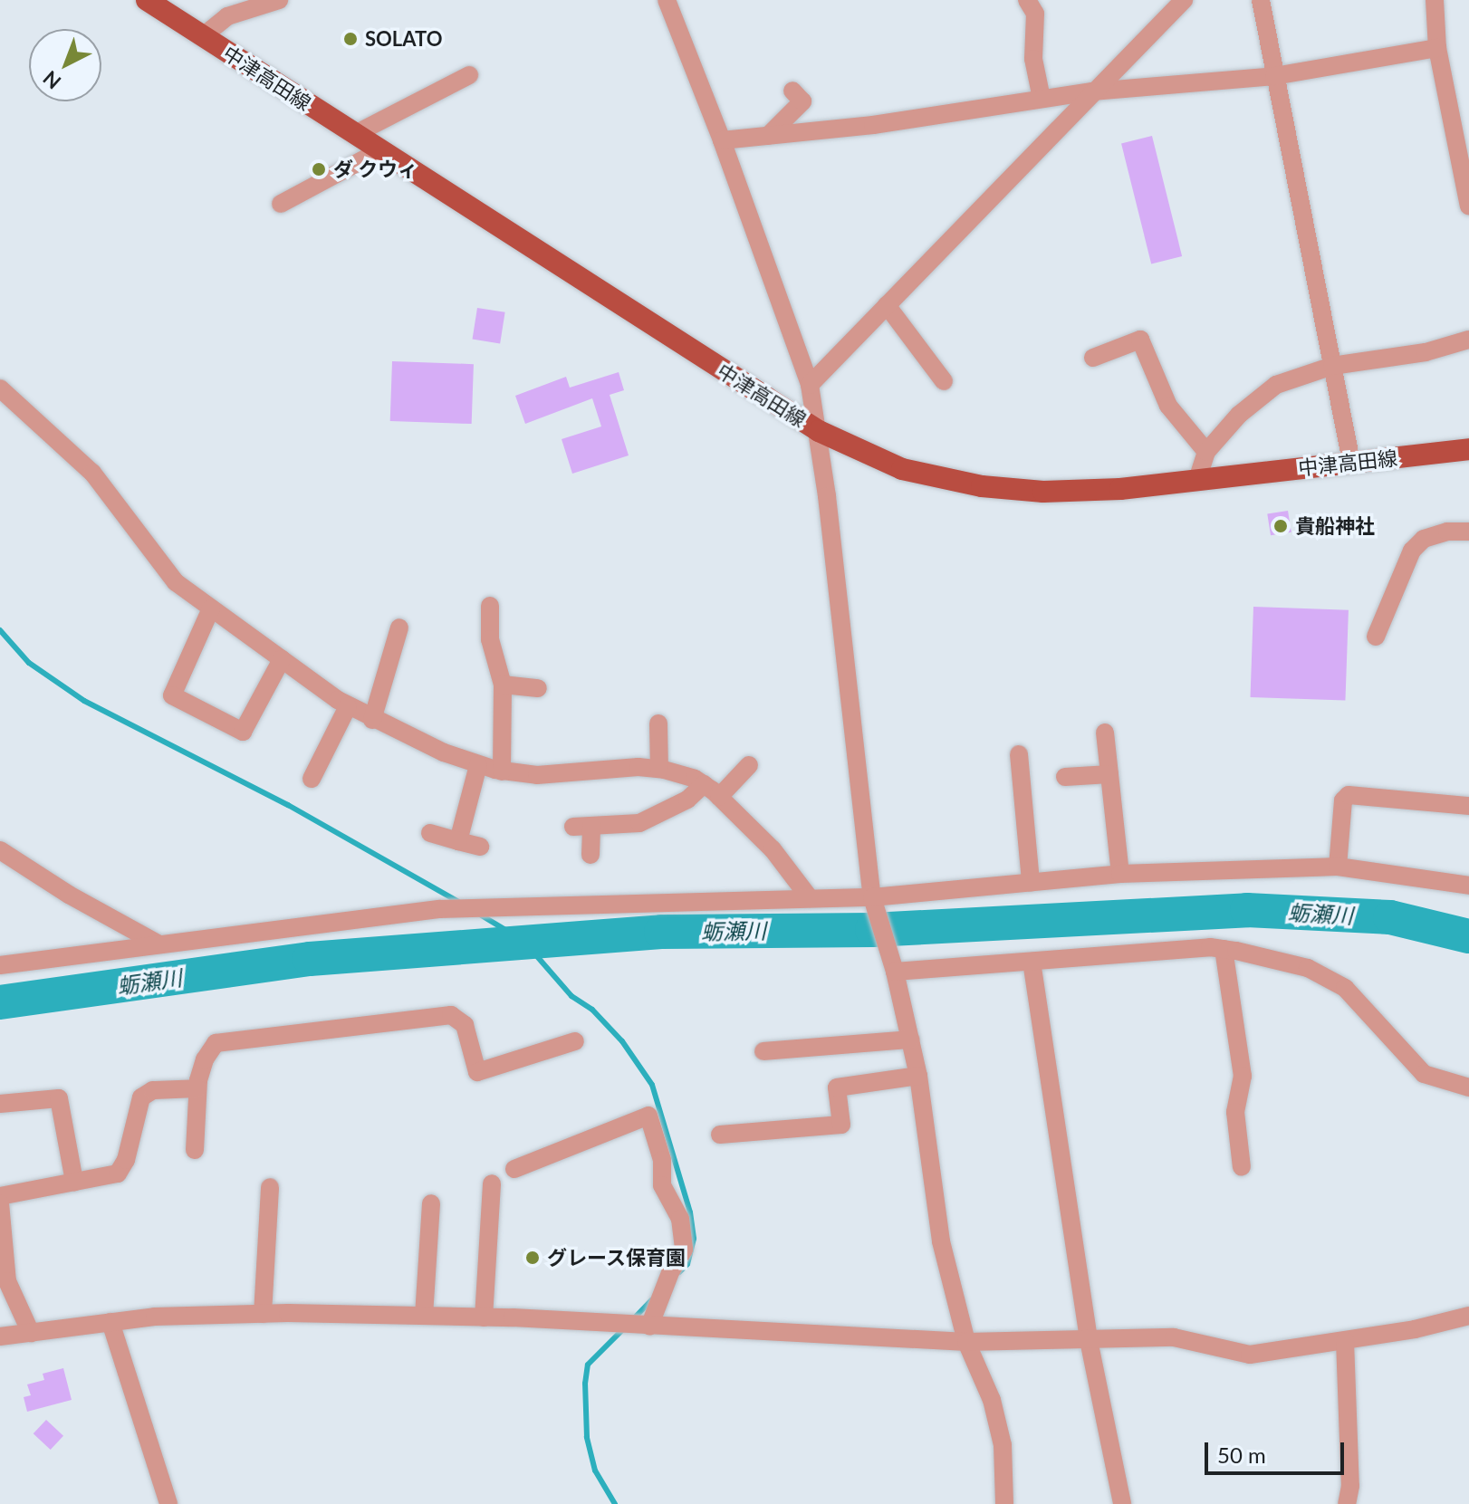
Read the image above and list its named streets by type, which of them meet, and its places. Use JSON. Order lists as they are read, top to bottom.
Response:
{
  "streets": {
    "main road": ["中津高田線"]
  },
  "water": ["蛎瀬川"],
  "places": [
    "SOLATO",
    "ダ クウィ",
    "貴船神社",
    "グレース保育園"
  ],
  "scale_bar": "50 m",
  "north": "bottom left"
}
